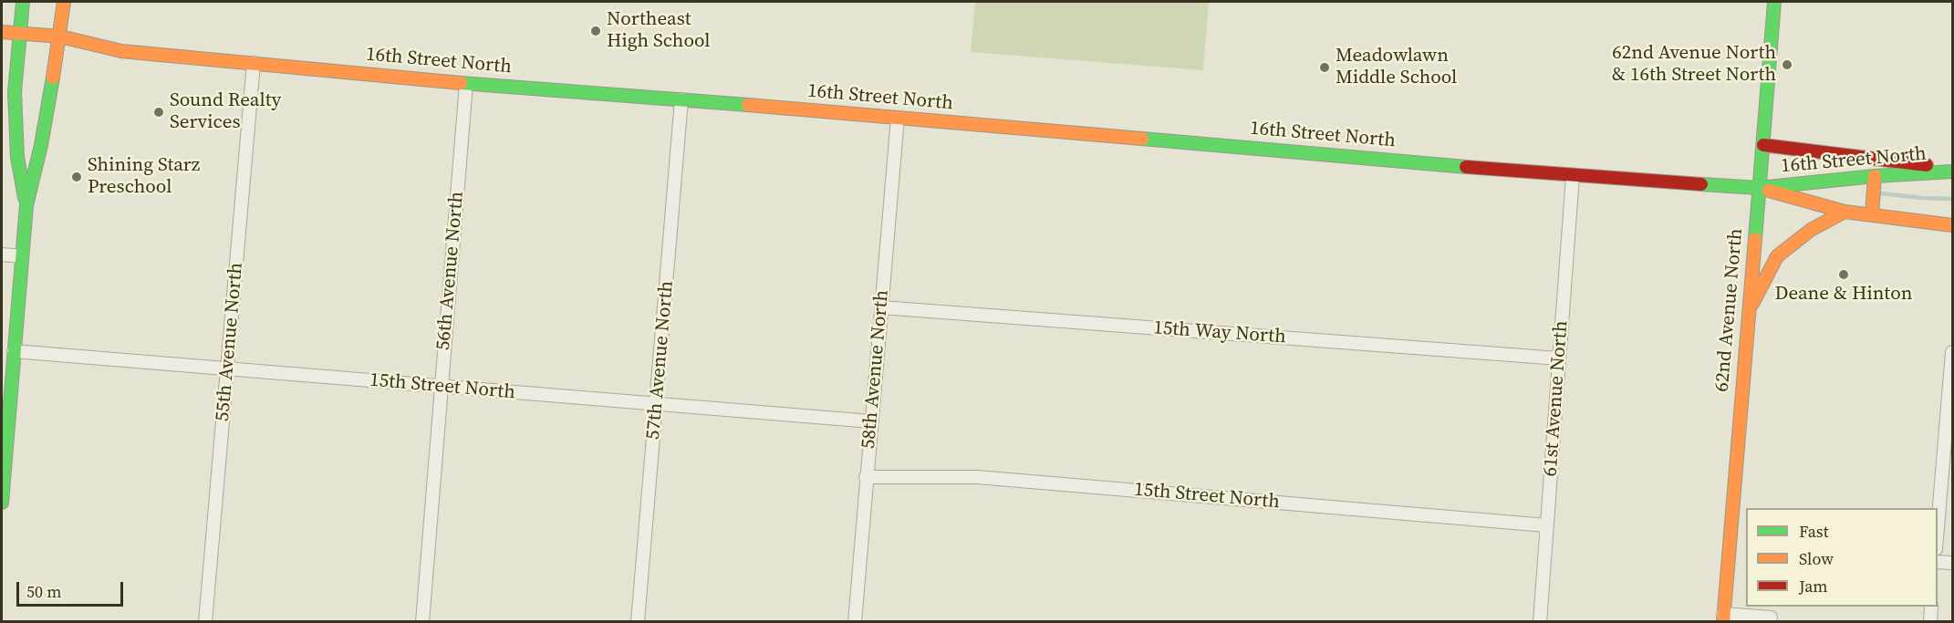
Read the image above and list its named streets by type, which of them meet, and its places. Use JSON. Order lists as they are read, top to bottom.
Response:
{
  "streets": {
    "street": [
      "16th Street North",
      "56th Avenue North",
      "62nd Avenue North",
      "15th Way North",
      "55th Avenue North",
      "57th Avenue North",
      "58th Avenue North",
      "15th Street North",
      "61st Avenue North"
    ]
  },
  "crossings": [
    ["16th Street North", "56th Avenue North"],
    ["16th Street North", "62nd Avenue North"],
    ["16th Street North", "55th Avenue North"],
    ["16th Street North", "57th Avenue North"],
    ["16th Street North", "58th Avenue North"],
    ["16th Street North", "61st Avenue North"],
    ["56th Avenue North", "15th Street North"],
    ["15th Way North", "58th Avenue North"],
    ["15th Way North", "61st Avenue North"],
    ["55th Avenue North", "15th Street North"],
    ["57th Avenue North", "15th Street North"],
    ["58th Avenue North", "15th Street North"],
    ["15th Street North", "61st Avenue North"]
  ],
  "places": [
    "Northeast High School",
    "62nd Avenue North & 16th Street North",
    "Meadowlawn Middle School",
    "Sound Realty Services",
    "Shining Starz Preschool",
    "Deane & Hinton"
  ],
  "legend": ["Fast", "Slow", "Jam"],
  "scale_bar": "50 m"
}
